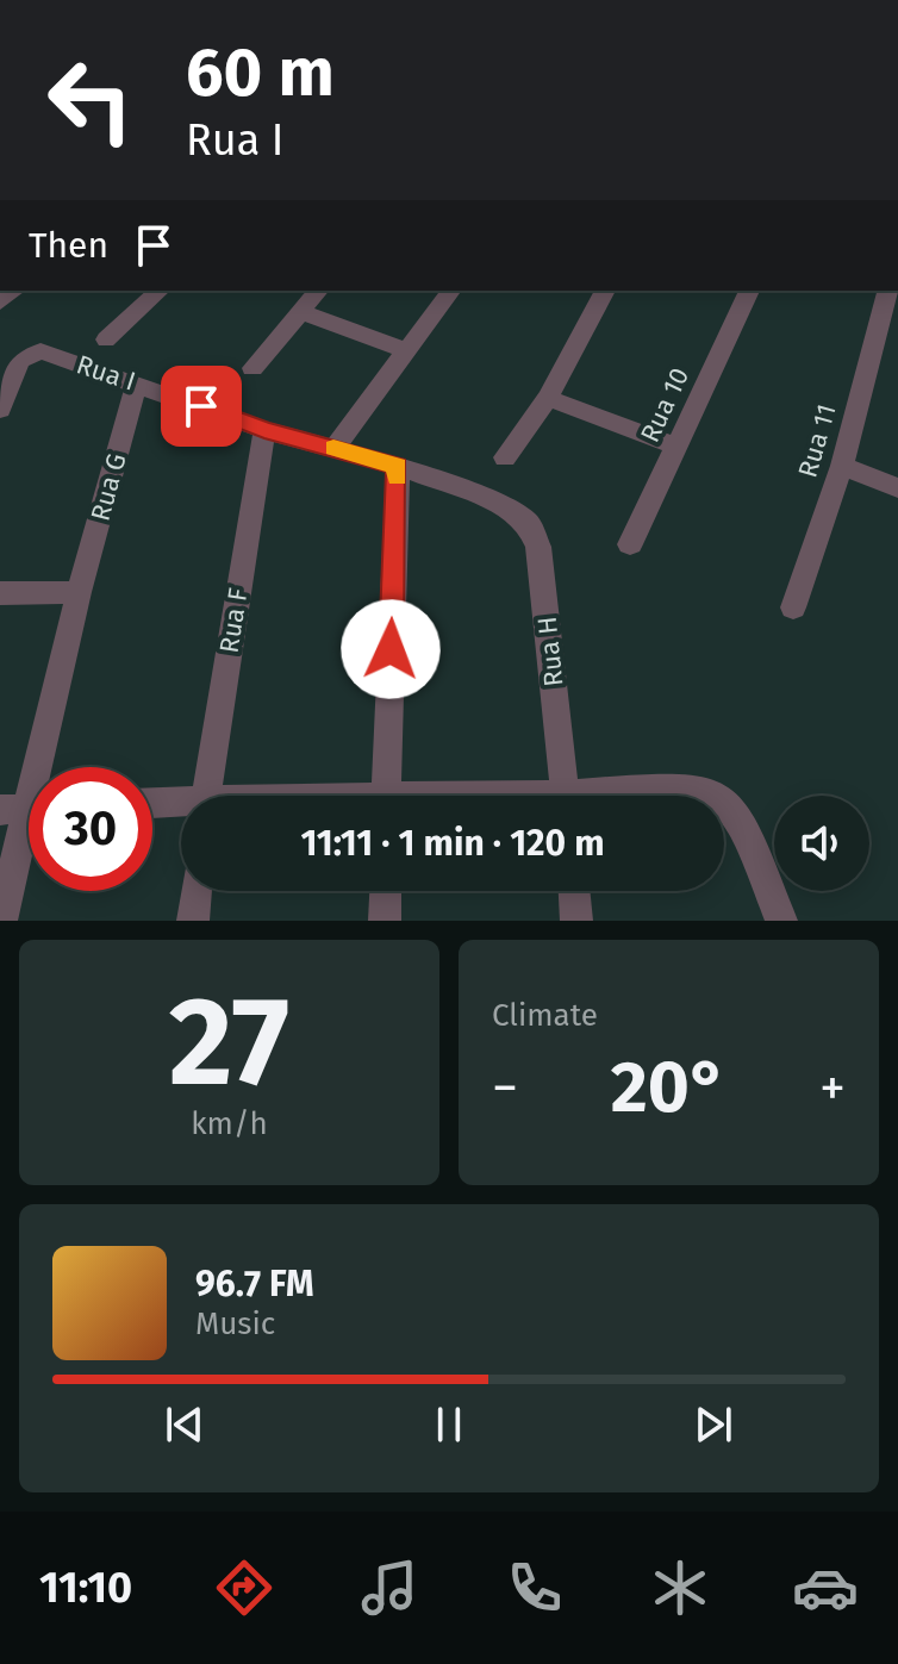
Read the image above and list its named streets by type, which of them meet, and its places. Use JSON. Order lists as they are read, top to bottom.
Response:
{
  "streets": {
    "street": [
      "Rua I",
      "Rua 10",
      "Rua 11",
      "Rua G",
      "Rua F",
      "Rua H"
    ]
  },
  "crossings": [
    ["Rua I", "Rua G"],
    ["Rua I", "Rua F"],
    ["Rua I", "Rua H"]
  ],
  "page": {
    "turn": ["60 m", "Rua I"],
    "then": "Then",
    "limit": "30",
    "trip": "11:11 · 1 min · 120 m",
    "tile": [
      ["27", "km/h"],
      "Climate"
    ],
    "heat": ["−", "20°", "+"],
    "song": ["96.7 FM", "Music"],
    "tabs": "11:10"
  }
}
